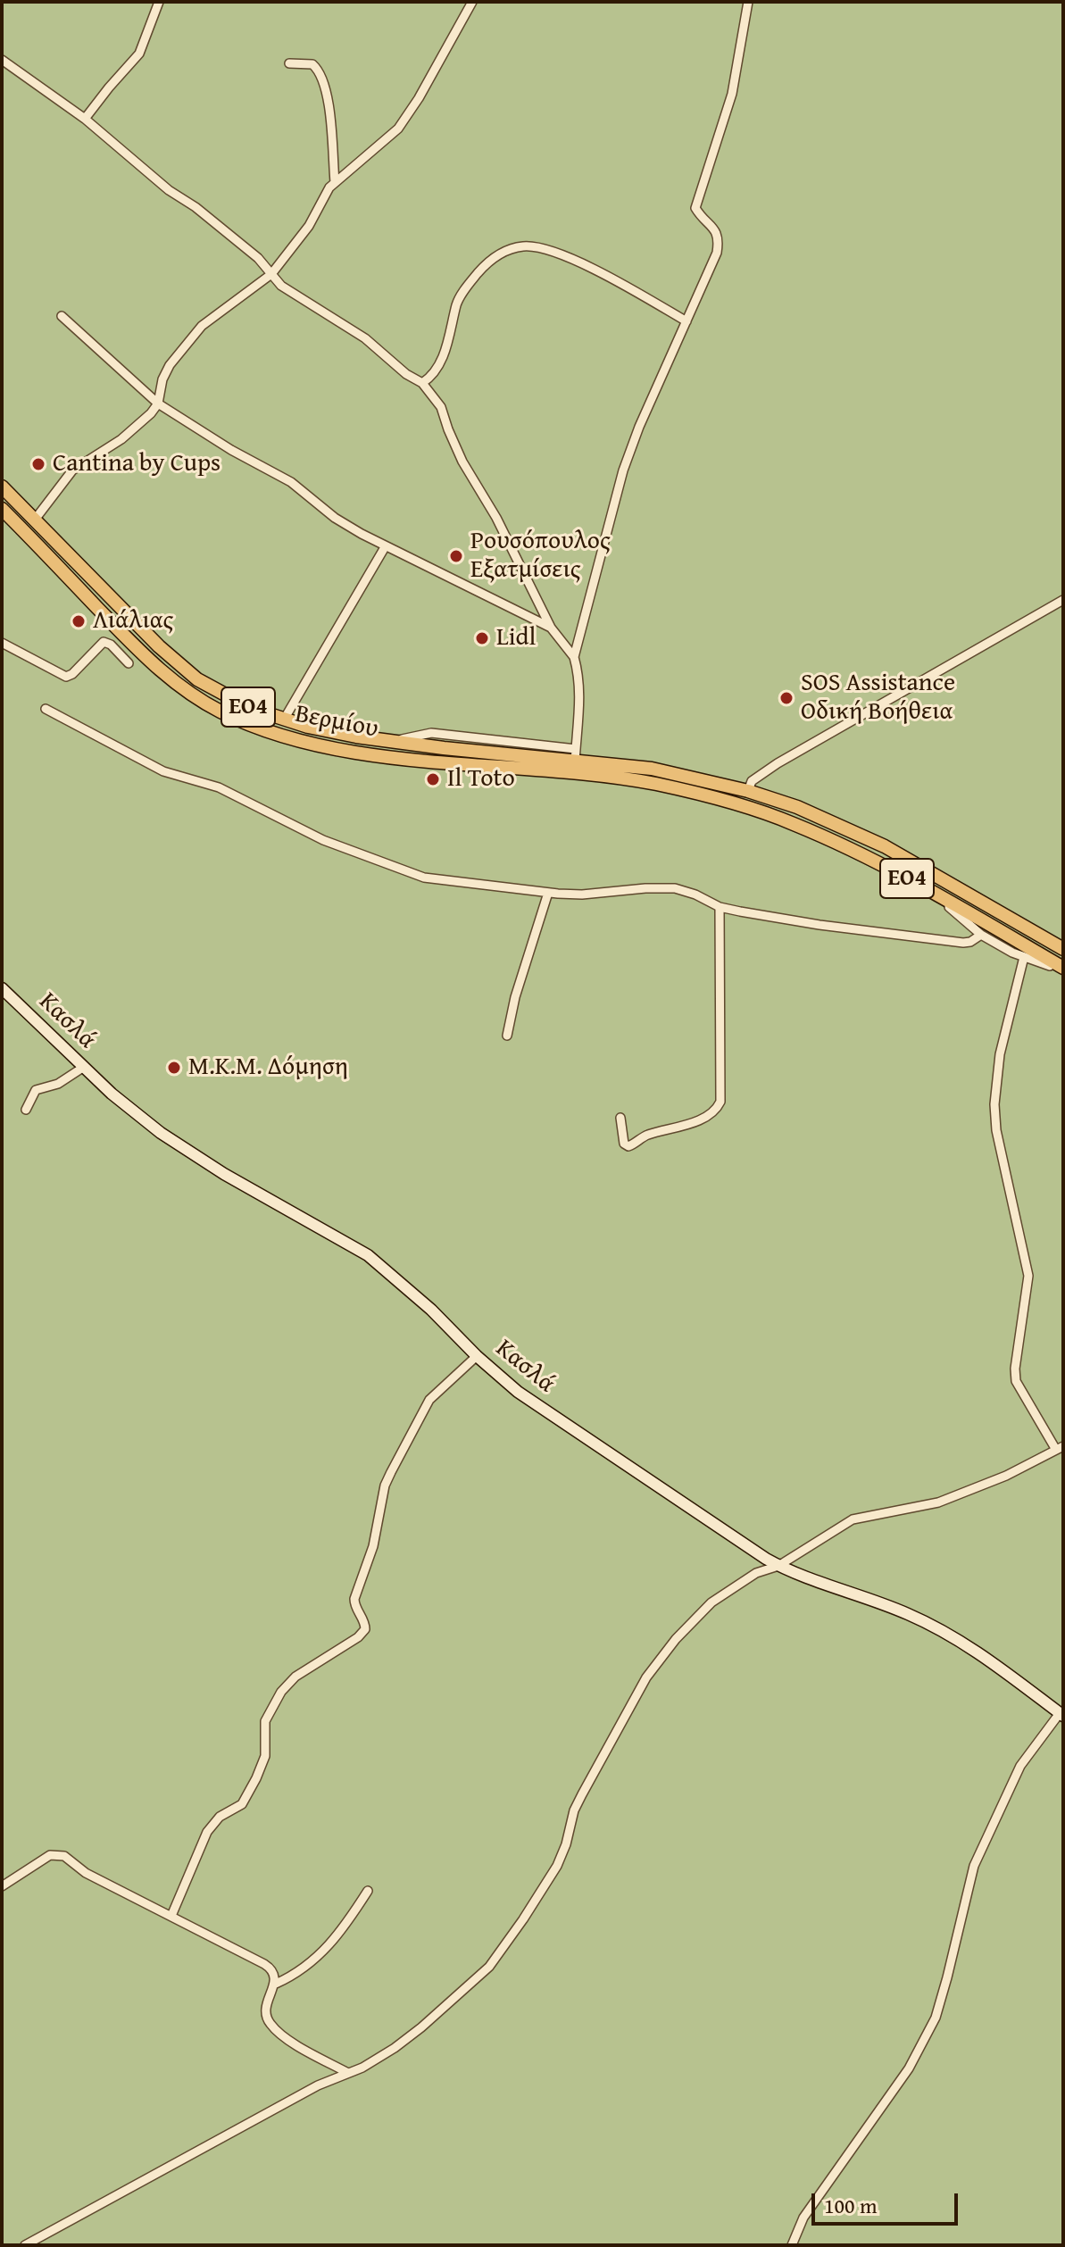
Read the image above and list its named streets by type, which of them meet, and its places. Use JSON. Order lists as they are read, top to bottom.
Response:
{
  "streets": {
    "main road": ["ΕΟ4", "Βερμίου"],
    "street": ["Κασλά"]
  },
  "crossings": [
    ["ΕΟ4", "Βερμίου"]
  ],
  "places": [
    "Cantina by Cups",
    "Ρουσόπουλος Εξατμίσεις",
    "Λιάλιας",
    "Lidl",
    "SOS Assistance Οδική Βοήθεια",
    "Il Toto",
    "Μ.Κ.Μ. Δόμηση"
  ],
  "scale_bar": "100 m"
}
